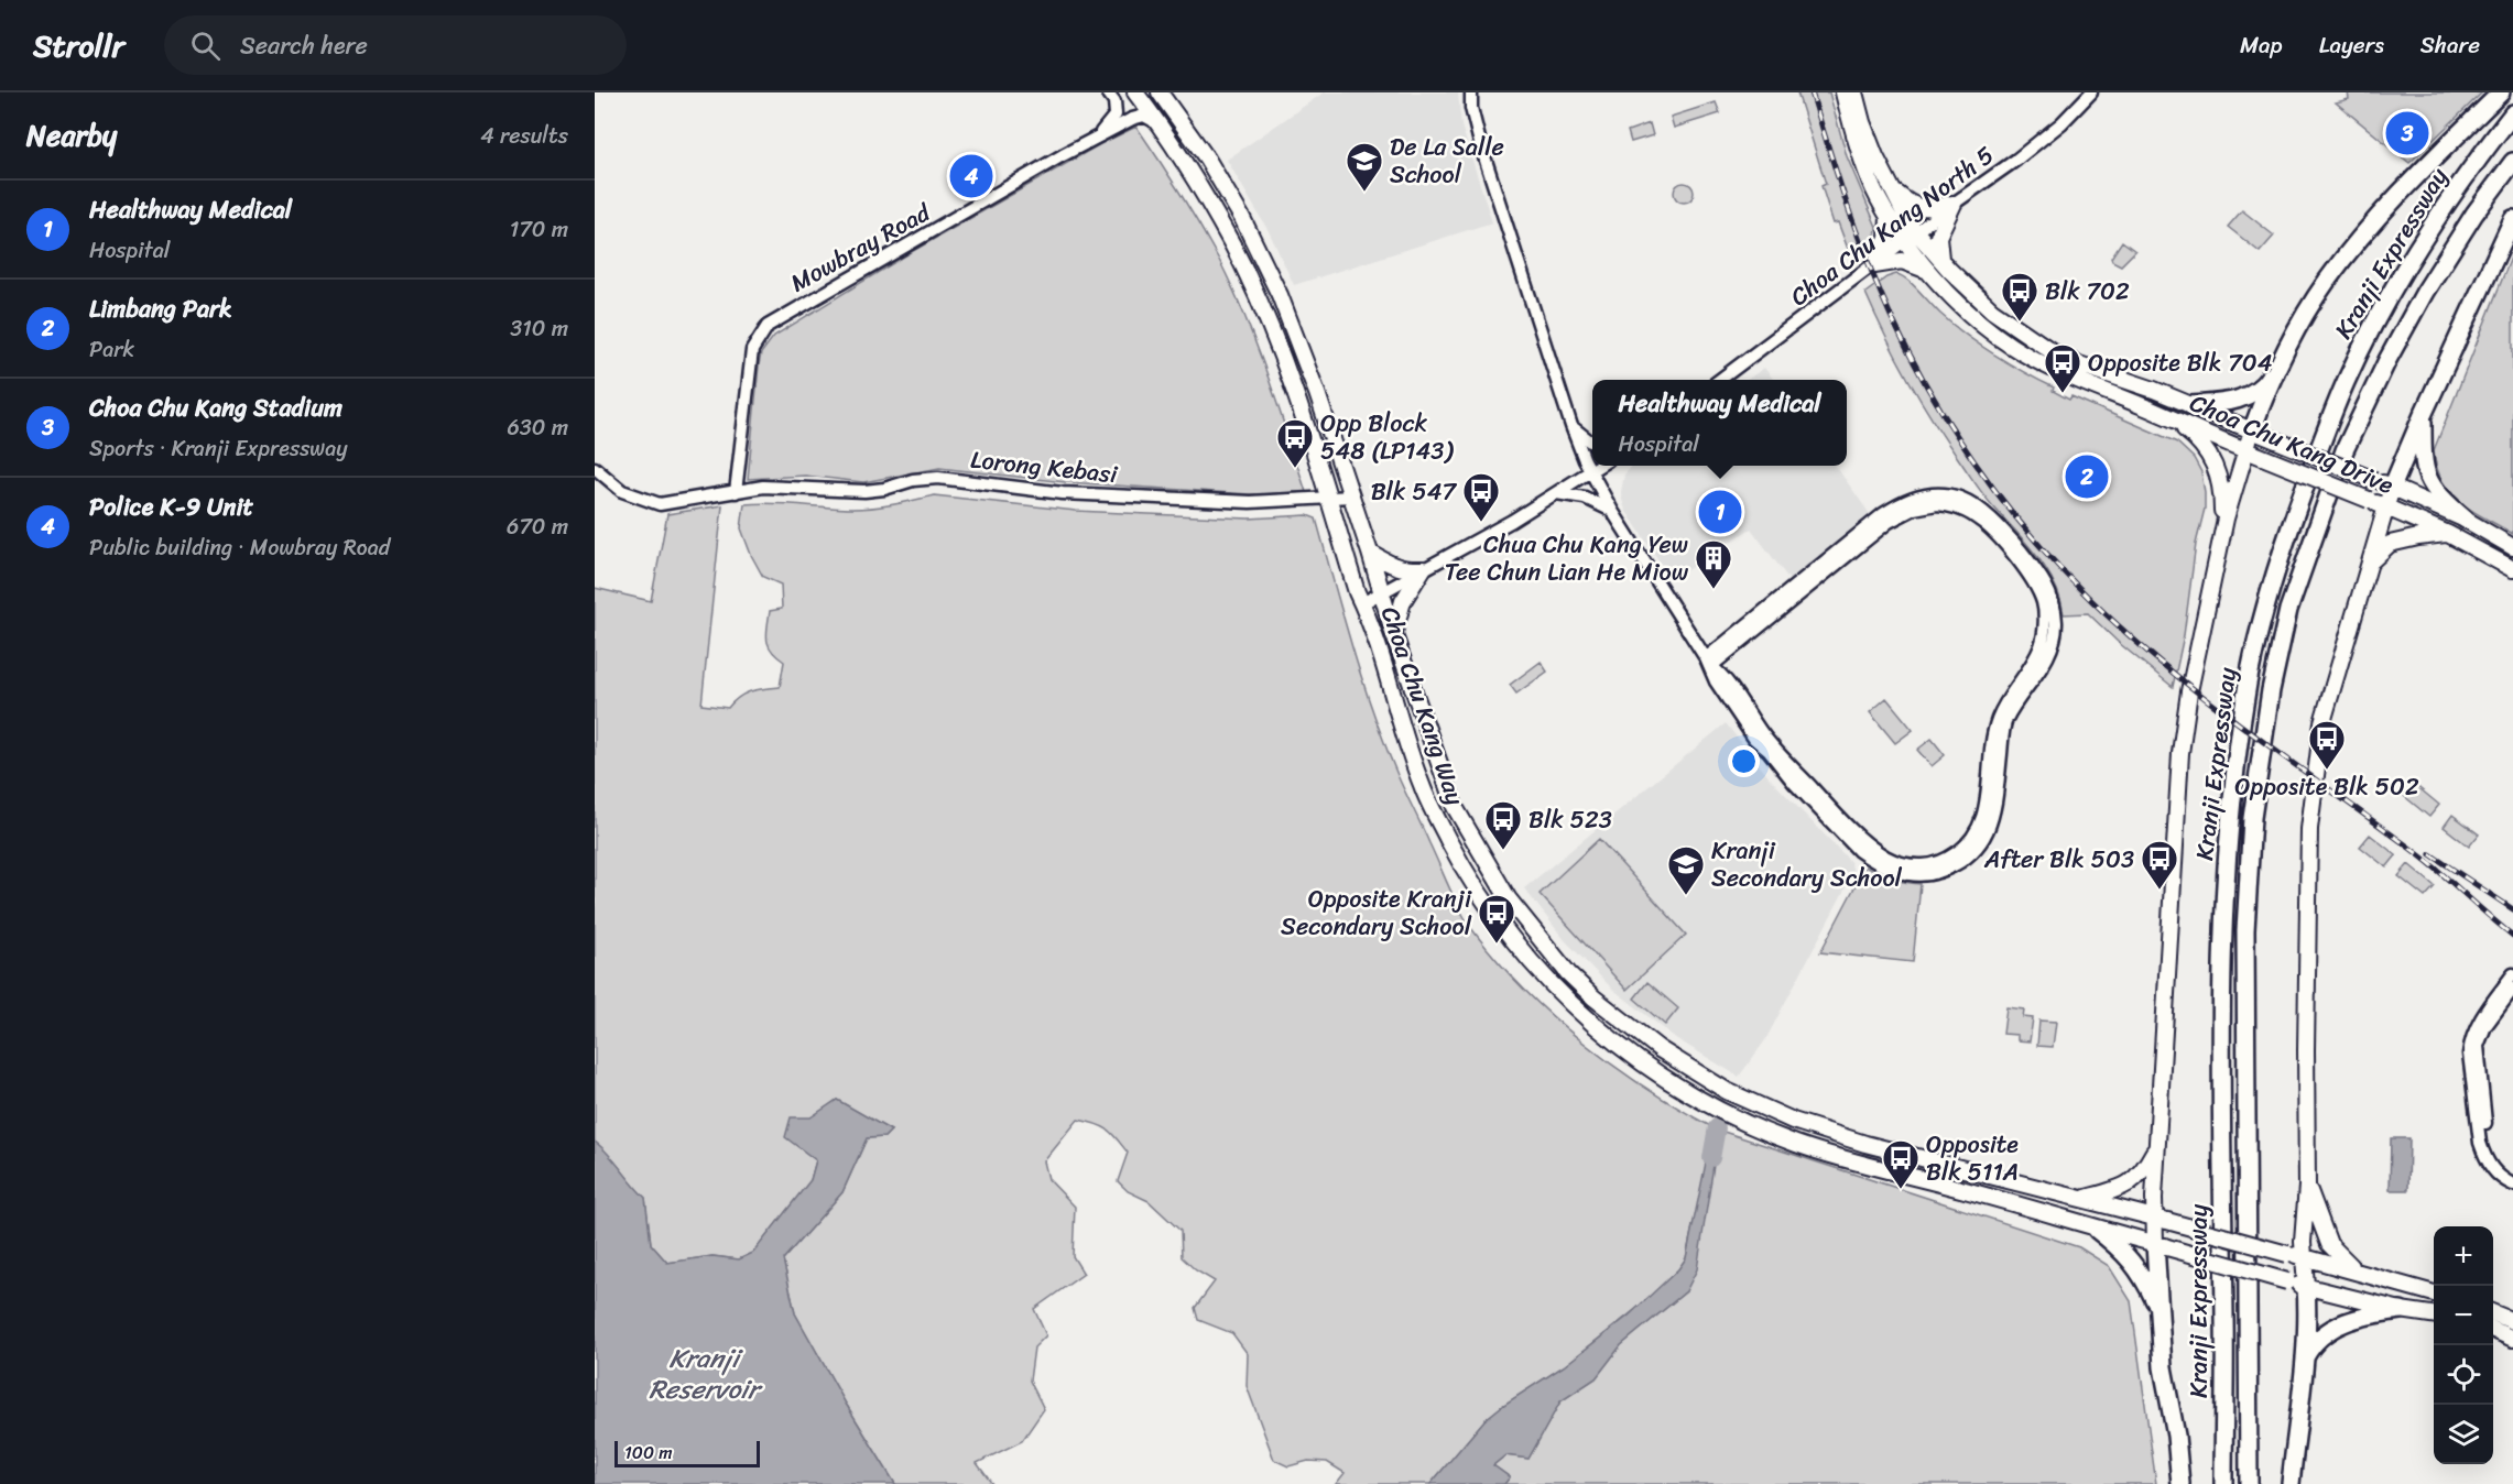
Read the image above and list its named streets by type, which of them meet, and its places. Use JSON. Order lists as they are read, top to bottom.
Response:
{
  "streets": {
    "highway": ["Kranji Expressway"],
    "main road": ["Choa Chu Kang Drive", "Choa Chu Kang Way"],
    "street": ["Choa Chu Kang North 5", "Mowbray Road", "Lorong Kebasi"]
  },
  "crossings": [
    ["Choa Chu Kang North 5", "Choa Chu Kang Drive"],
    ["Mowbray Road", "Lorong Kebasi"],
    ["Mowbray Road", "Choa Chu Kang Way"],
    ["Lorong Kebasi", "Choa Chu Kang Way"]
  ],
  "water": ["Kranji Reservoir"],
  "places": {
    "school or university": ["De La Salle School", "Kranji Secondary School"],
    "bus stop": [
      "Blk 702",
      "Opposite Blk 704",
      "Opp Block 548 (LP143)",
      "Blk 547",
      "Opposite Blk 502",
      "Blk 523",
      "After Blk 503",
      "Opposite Kranji Secondary School",
      "Opposite Blk 511A"
    ],
    "building": ["Chua Chu Kang Yew Tee Chun Lian He Miow"]
  },
  "scale_bar": "100 m",
  "page": {
    "header": "Strollr",
    "search": "Search here",
    "nav": ["Map", "Layers", "Share"],
    "heading": ["Nearby", "4 results"],
    "pins": [
      "3",
      "4",
      "2",
      "1"
    ],
    "list": [
      {
        "mark": "1",
        "name": "Healthway Medical",
        "note": "Hospital",
        "value": "170 m"
      },
      {
        "mark": "2",
        "name": "Limbang Park",
        "note": "Park",
        "value": "310 m"
      },
      {
        "mark": "3",
        "name": "Choa Chu Kang Stadium",
        "note": "Sports · Kranji Expressway",
        "value": "630 m"
      },
      {
        "mark": "4",
        "name": "Police K-9 Unit",
        "note": "Public building · Mowbray Road",
        "value": "670 m"
      }
    ],
    "popup": ["Healthway Medical", "Hospital"],
    "map_buttons": ["+", "−"],
    "scale": "100 m"
  }
}
